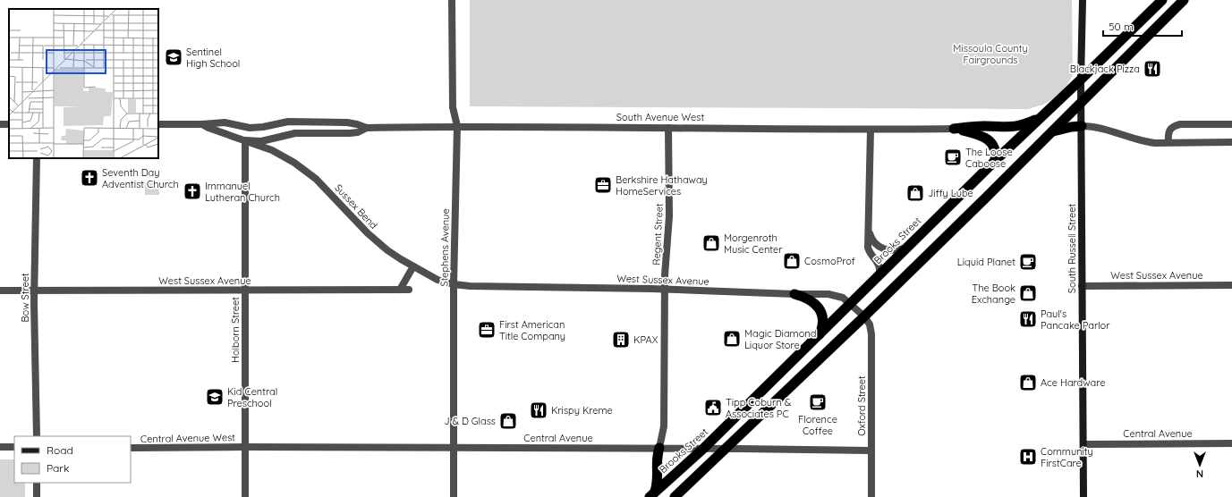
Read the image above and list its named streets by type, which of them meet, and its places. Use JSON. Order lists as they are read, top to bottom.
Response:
{
  "streets": {
    "highway": ["Brooks Street"],
    "main road": ["South Russell Street"],
    "street": [
      "South Avenue West",
      "Sussex Bend",
      "Regent Street",
      "Stephens Avenue",
      "West Sussex Avenue",
      "Bow Street",
      "Holborn Street",
      "Oxford Street",
      "Central Avenue",
      "Central Avenue West"
    ]
  },
  "crossings": [
    ["South Avenue West", "Sussex Bend"],
    ["South Avenue West", "Regent Street"],
    ["South Avenue West", "Stephens Avenue"],
    ["South Avenue West", "Holborn Street"],
    ["Sussex Bend", "Stephens Avenue"],
    ["Sussex Bend", "West Sussex Avenue"],
    ["Sussex Bend", "Holborn Street"],
    ["Regent Street", "West Sussex Avenue"],
    ["Regent Street", "Central Avenue"],
    ["Brooks Street", "South Russell Street"],
    ["Brooks Street", "West Sussex Avenue"],
    ["Brooks Street", "Central Avenue"],
    ["Stephens Avenue", "West Sussex Avenue"],
    ["Stephens Avenue", "Central Avenue"],
    ["South Russell Street", "West Sussex Avenue"],
    ["South Russell Street", "Central Avenue"],
    ["West Sussex Avenue", "Bow Street"],
    ["West Sussex Avenue", "Holborn Street"],
    ["West Sussex Avenue", "Oxford Street"],
    ["Holborn Street", "Central Avenue"],
    ["Holborn Street", "Central Avenue West"],
    ["Oxford Street", "Central Avenue"],
    ["Central Avenue", "Central Avenue West"]
  ],
  "parks": ["Missoula County Fairgrounds"],
  "places": {
    "school or university": ["Sentinel High School", "Kid Central Preschool"],
    "restaurant": ["Blackjack Pizza", "Paul's Pancake Parlor", "Krispy Kreme"],
    "cafe": ["The Loose Caboose", "Liquid Planet", "Florence Coffee"],
    "church": ["Seventh Day Adventist Church", "Immanuel Lutheran Church"],
    "office": ["Berkshire Hathaway HomeServices", "First American Title Company"],
    "shop": [
      "Jiffy Lube",
      "Morgenroth Music Center",
      "CosmoProf",
      "The Book Exchange",
      "Magic Diamond Liquor Store",
      "Ace Hardware",
      "J & D Glass"
    ],
    "building": ["KPAX"],
    "public building": ["Tipp Coburn & Associates PC"],
    "hospital": ["Community FirstCare"]
  },
  "legend": ["Road", "Park"],
  "scale_bar": "50 m",
  "north": "bottom"
}
